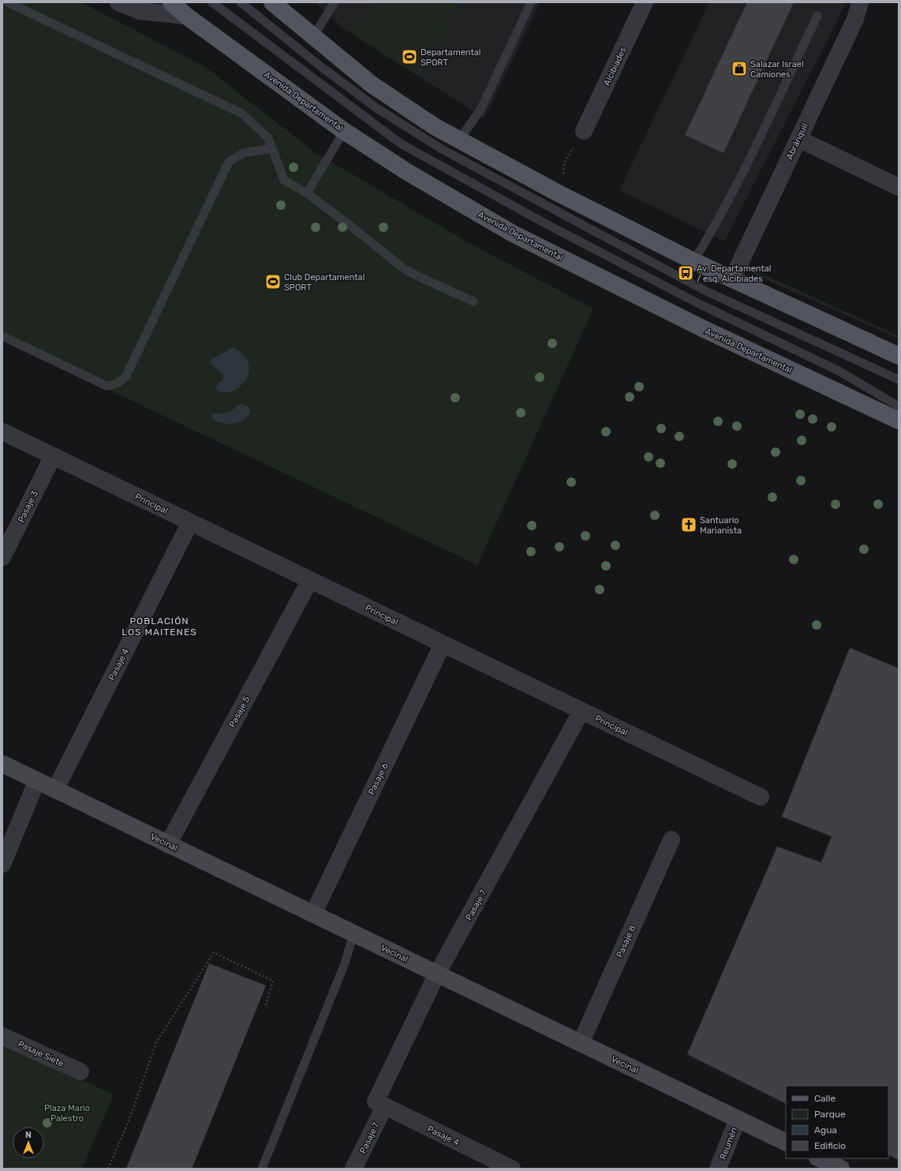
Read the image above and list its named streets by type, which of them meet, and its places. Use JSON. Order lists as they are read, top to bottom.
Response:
{
  "streets": {
    "main road": ["Avenida Departamental"],
    "street": [
      "Alcibiades",
      "Abránquil",
      "Principal",
      "Pasaje 3",
      "Pasaje 4",
      "Pasaje 5",
      "Pasaje 6",
      "Vecinal",
      "Pasaje 7",
      "Pasaje 8",
      "Pasaje Siete",
      "Reumén"
    ]
  },
  "crossings": [
    ["Principal", "Pasaje 3"],
    ["Principal", "Pasaje 4"],
    ["Principal", "Pasaje 5"],
    ["Principal", "Pasaje 6"],
    ["Principal", "Pasaje 7"],
    ["Pasaje 4", "Vecinal"],
    ["Pasaje 4", "Pasaje 7"],
    ["Pasaje 5", "Vecinal"],
    ["Pasaje 6", "Vecinal"],
    ["Vecinal", "Pasaje 7"],
    ["Vecinal", "Pasaje 8"],
    ["Vecinal", "Reumén"]
  ],
  "districts": ["POBLACIÓN LOS MAITENES"],
  "parks": ["Plaza Mario Palestro"],
  "places": {
    "sports": ["Departamental SPORT", "Club Departamental SPORT"],
    "shop": ["Salazar Israel Camiones"],
    "bus stop": ["Av. Departamental / esq. Alcibiades"],
    "church": ["Santuario Marianista"]
  },
  "legend": [
    "Calle",
    "Parque",
    "Agua",
    "Edificio"
  ],
  "north": "top"
}
